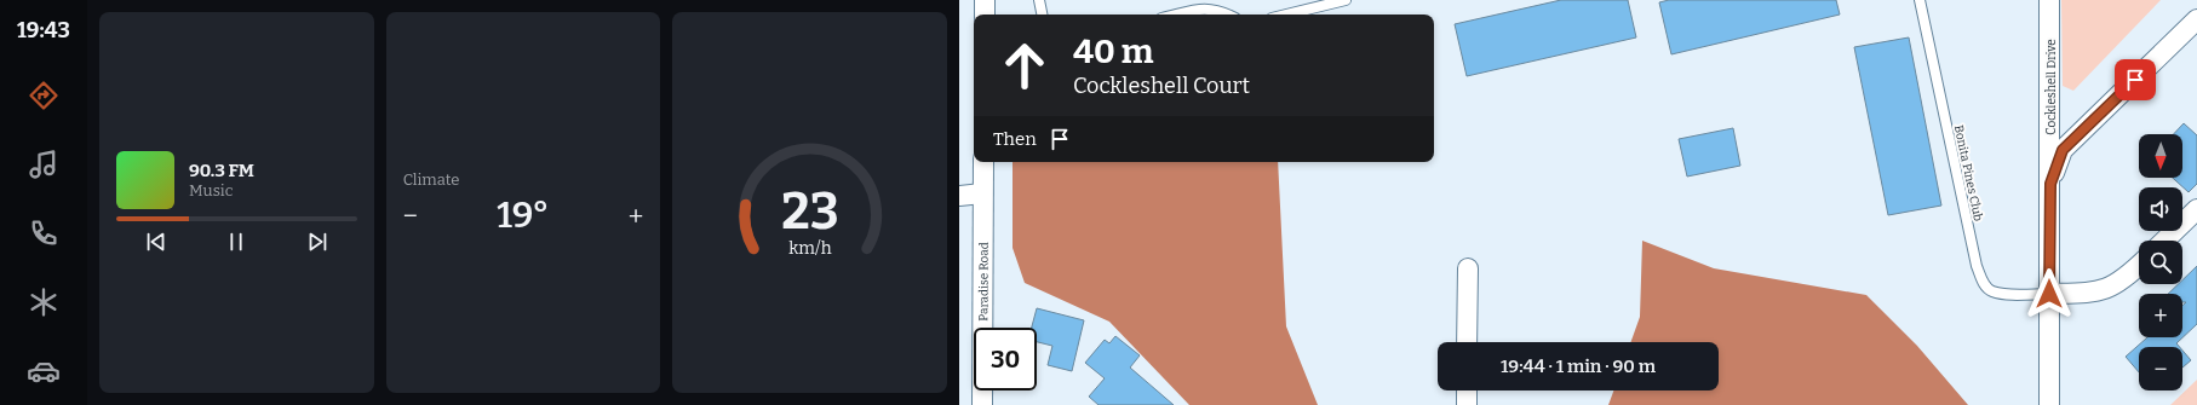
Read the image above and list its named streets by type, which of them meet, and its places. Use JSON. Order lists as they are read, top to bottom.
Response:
{
  "streets": {
    "street": ["Cockleshell Drive", "Paradise Road"],
    "lane": ["Bonita Pines Club"]
  },
  "crossings": [
    ["Cockleshell Drive", "Bonita Pines Club"]
  ],
  "north": "bottom",
  "page": {
    "tabs": "19:43",
    "tile": "Climate",
    "turn": ["40 m", "Cockleshell Court"],
    "then": "Then",
    "map_buttons": ["+", "−"],
    "song": ["90.3 FM", "Music"],
    "heat": ["−", "19°", "+"],
    "limit": "30",
    "trip": "19:44 · 1 min · 90 m",
    "gauge": ["23", "km/h"]
  }
}
